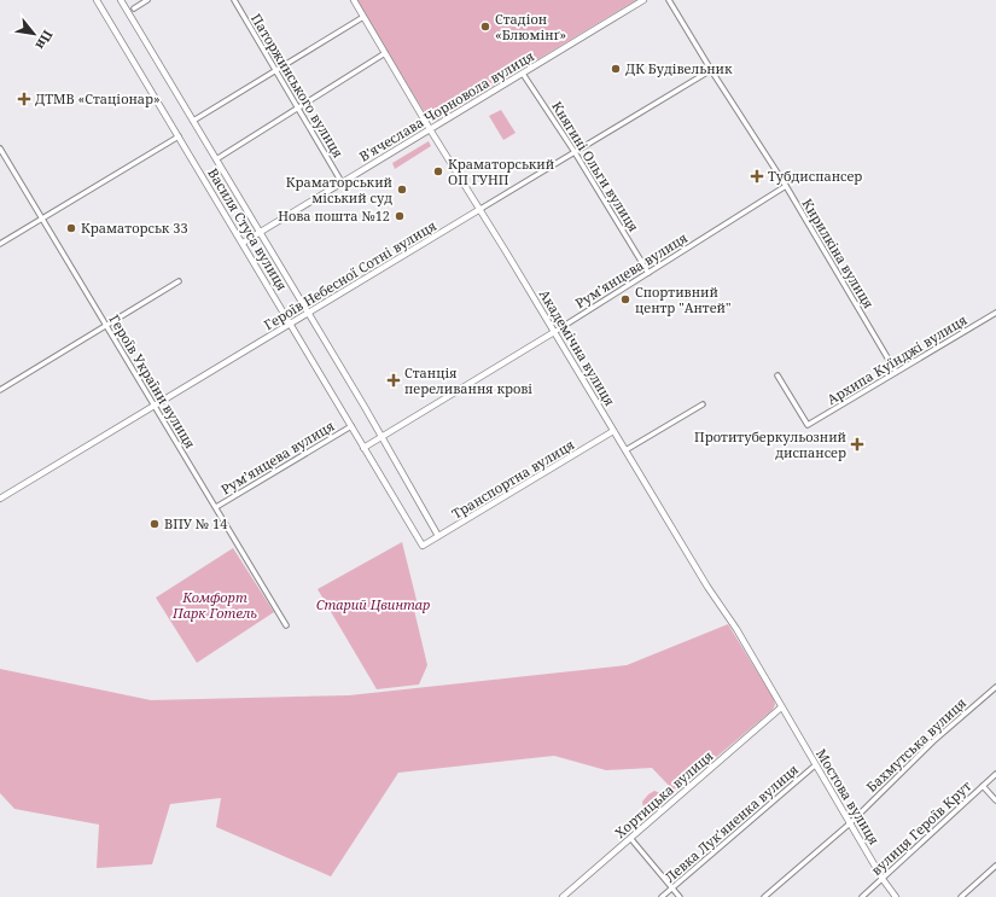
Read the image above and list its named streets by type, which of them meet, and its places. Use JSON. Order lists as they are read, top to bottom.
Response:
{
  "streets": {
    "street": [
      "Паторжинського вулиця",
      "В'ячеслава Чорновола вулиця",
      "Княгині Ольги вулиця",
      "Василя Стуса вулиця",
      "Кирилкіна вулиця",
      "Рум’янцева вулиця",
      "Героїв Небесної Сотні вулиця",
      "Академічна вулиця",
      "Архипа Куїнджі вулиця",
      "Героїв України вулиця",
      "Транспортна вулиця",
      "Бахмутська вулиця",
      "Хортицька вулиця",
      "Мостова вулиця",
      "Левка Лук'яненка вулиця",
      "вулиця Героїв Крут"
    ]
  },
  "crossings": [
    ["Паторжинського вулиця", "В'ячеслава Чорновола вулиця"],
    ["В'ячеслава Чорновола вулиця", "Княгині Ольги вулиця"],
    ["В'ячеслава Чорновола вулиця", "Василя Стуса вулиця"],
    ["В'ячеслава Чорновола вулиця", "Академічна вулиця"],
    ["Княгині Ольги вулиця", "Рум’янцева вулиця"],
    ["Княгині Ольги вулиця", "Героїв Небесної Сотні вулиця"],
    ["Василя Стуса вулиця", "Рум’янцева вулиця"],
    ["Василя Стуса вулиця", "Героїв Небесної Сотні вулиця"],
    ["Василя Стуса вулиця", "Транспортна вулиця"],
    ["Кирилкіна вулиця", "Рум’янцева вулиця"],
    ["Кирилкіна вулиця", "Героїв Небесної Сотні вулиця"],
    ["Кирилкіна вулиця", "Архипа Куїнджі вулиця"],
    ["Рум’янцева вулиця", "Академічна вулиця"],
    ["Рум’янцева вулиця", "Героїв України вулиця"],
    ["Героїв Небесної Сотні вулиця", "Академічна вулиця"],
    ["Героїв Небесної Сотні вулиця", "Героїв України вулиця"],
    ["Академічна вулиця", "Транспортна вулиця"],
    ["Академічна вулиця", "Хортицька вулиця"],
    ["Академічна вулиця", "Мостова вулиця"],
    ["Бахмутська вулиця", "Мостова вулиця"],
    ["Хортицька вулиця", "Мостова вулиця"],
    ["Мостова вулиця", "Левка Лук'яненка вулиця"],
    ["Мостова вулиця", "вулиця Героїв Крут"]
  ],
  "parks": ["Комфорт Парк Готель", "Старий Цвинтар"],
  "places": {
    "other": [
      "Стадіон «Блюмінґ»",
      "ДК Будівельник",
      "Краматорський ОП ГУНП",
      "Краматорський міський суд",
      "Нова пошта №12",
      "Краматорськ 33",
      "Спортивний центр \"Антей\"",
      "ВПУ № 14"
    ],
    "health": [
      "ДТМВ «Стаціонар»",
      "Тубдиспансер",
      "Станція переливання крові",
      "Протитуберкульозний диспансер"
    ]
  },
  "north": "bottom right"
}
